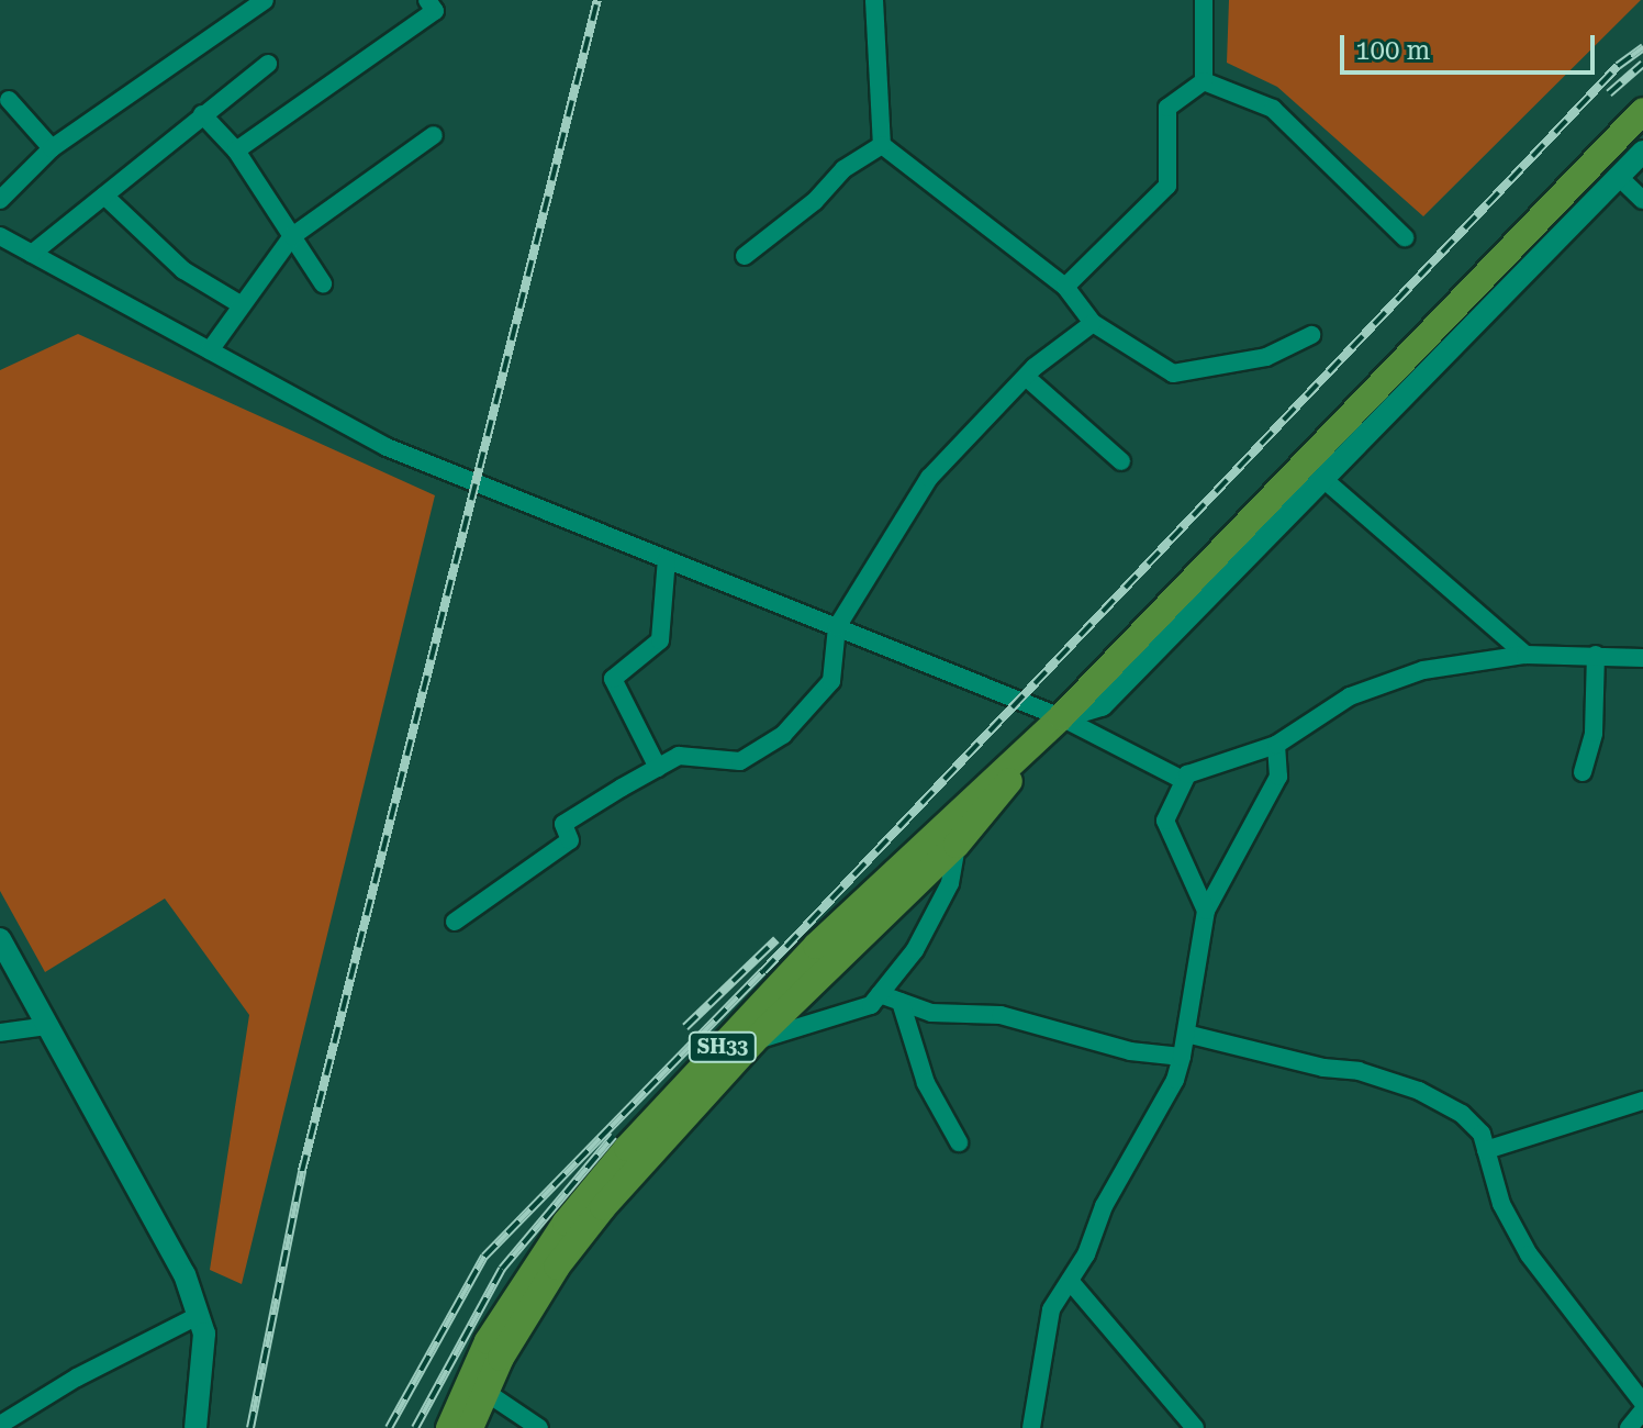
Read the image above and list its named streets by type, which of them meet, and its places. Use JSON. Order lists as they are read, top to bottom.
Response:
{
  "streets": {
    "main road": ["SH33"]
  },
  "scale_bar": "100 m"
}
